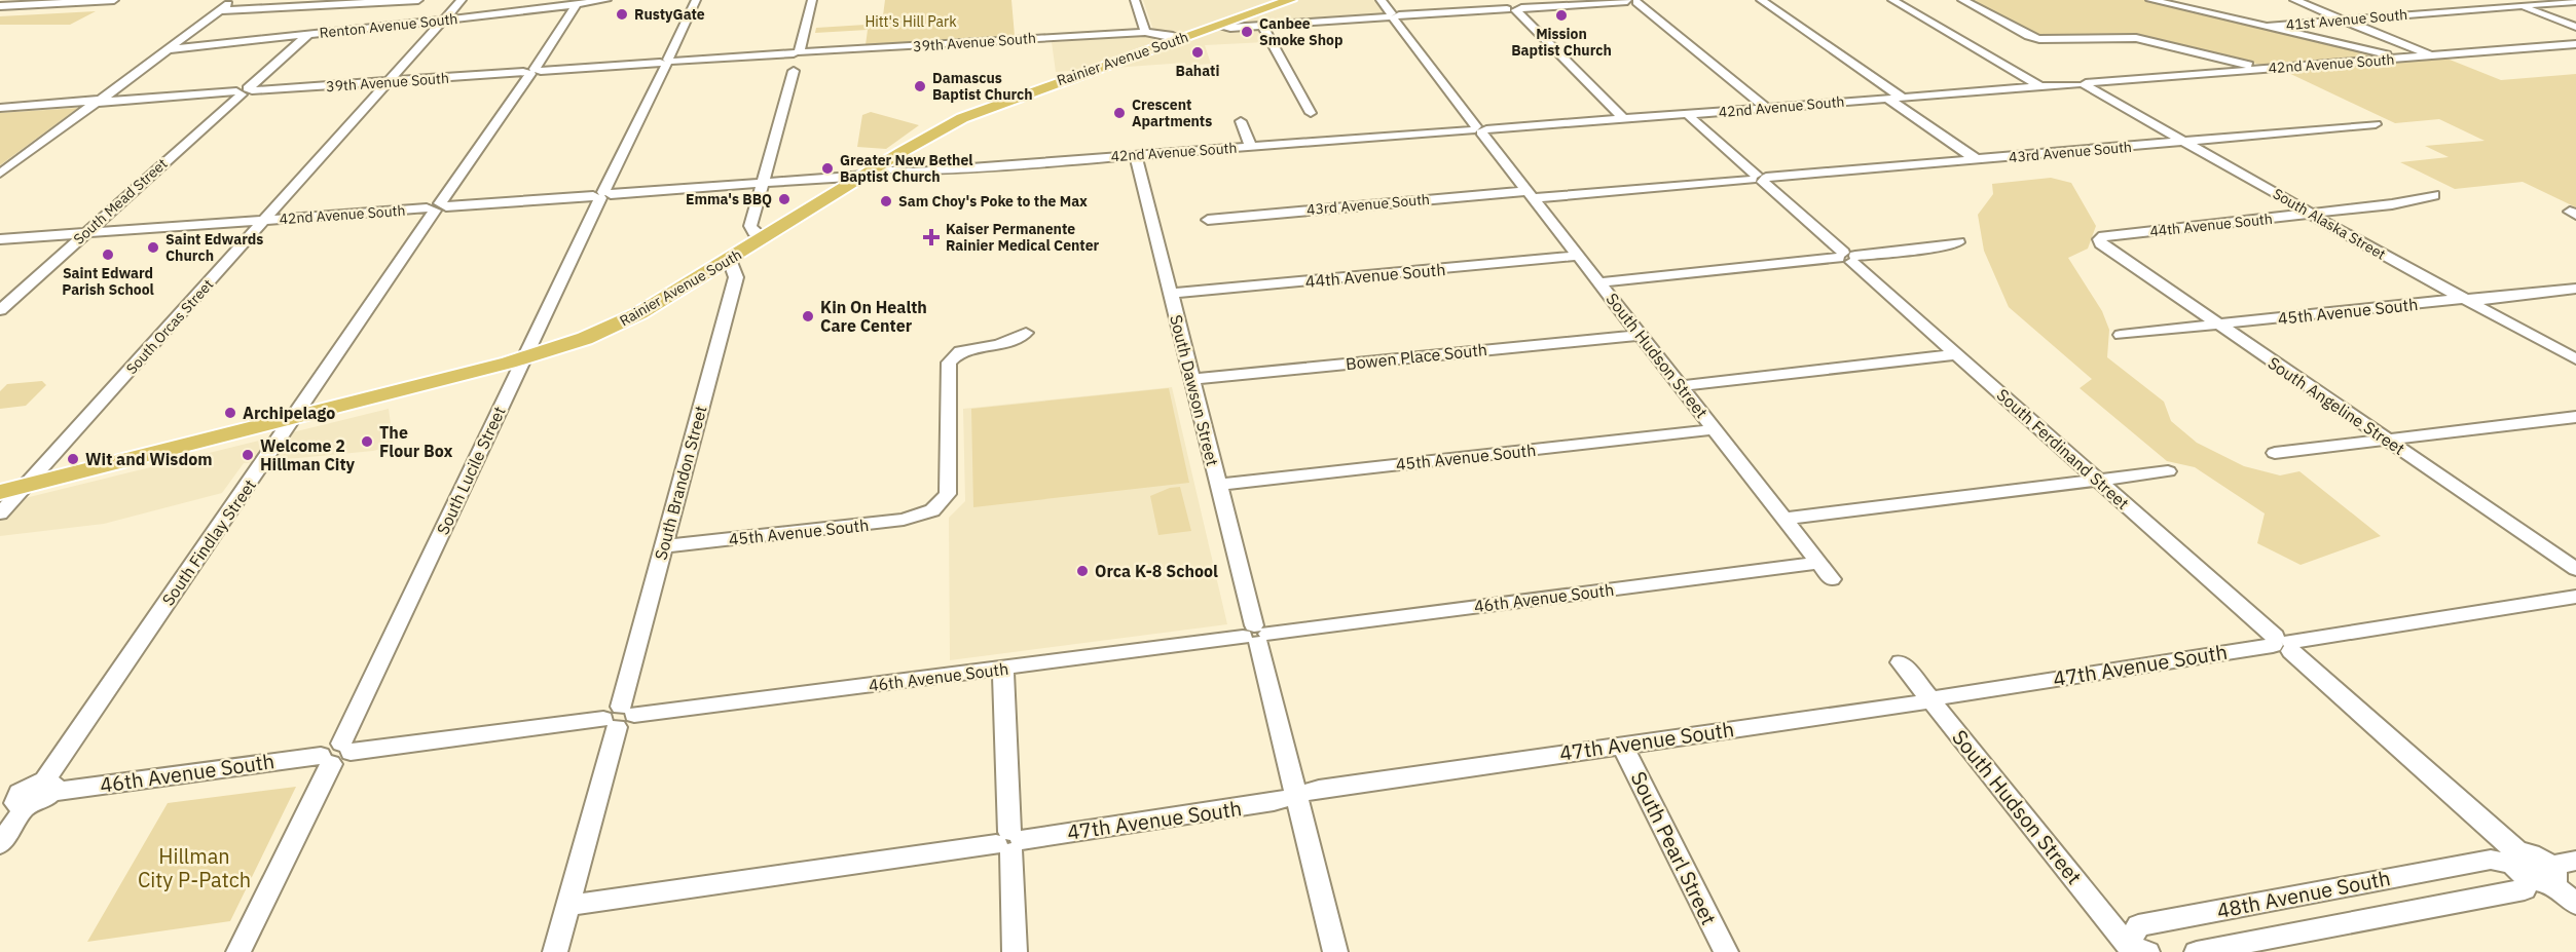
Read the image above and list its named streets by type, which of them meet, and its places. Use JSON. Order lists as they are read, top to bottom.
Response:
{
  "streets": {
    "main road": ["Rainier Avenue South"],
    "street": [
      "41st Avenue South",
      "Renton Avenue South",
      "39th Avenue South",
      "42nd Avenue South",
      "43rd Avenue South",
      "South Mead Street",
      "South Alaska Street",
      "44th Avenue South",
      "45th Avenue South",
      "South Orcas Street",
      "South Hudson Street",
      "Bowen Place South",
      "South Dawson Street",
      "South Angeline Street",
      "South Ferdinand Street",
      "South Lucile Street",
      "South Brandon Street",
      "South Findlay Street",
      "46th Avenue South",
      "47th Avenue South",
      "South Pearl Street",
      "48th Avenue South"
    ]
  },
  "crossings": [
    ["Renton Avenue South", "South Mead Street"],
    ["Renton Avenue South", "South Orcas Street"],
    ["Renton Avenue South", "South Findlay Street"],
    ["39th Avenue South", "South Mead Street"],
    ["39th Avenue South", "South Orcas Street"],
    ["39th Avenue South", "South Lucile Street"],
    ["39th Avenue South", "South Findlay Street"],
    ["Rainier Avenue South", "42nd Avenue South"],
    ["Rainier Avenue South", "South Orcas Street"],
    ["Rainier Avenue South", "South Lucile Street"],
    ["Rainier Avenue South", "South Brandon Street"],
    ["Rainier Avenue South", "South Findlay Street"],
    ["42nd Avenue South", "South Mead Street"],
    ["42nd Avenue South", "South Alaska Street"],
    ["42nd Avenue South", "South Orcas Street"],
    ["42nd Avenue South", "South Hudson Street"],
    ["42nd Avenue South", "South Dawson Street"],
    ["42nd Avenue South", "South Ferdinand Street"],
    ["42nd Avenue South", "South Lucile Street"],
    ["42nd Avenue South", "South Findlay Street"],
    ["43rd Avenue South", "South Alaska Street"],
    ["43rd Avenue South", "South Hudson Street"],
    ["43rd Avenue South", "South Ferdinand Street"],
    ["South Alaska Street", "44th Avenue South"],
    ["South Alaska Street", "45th Avenue South"],
    ["44th Avenue South", "South Hudson Street"],
    ["44th Avenue South", "South Dawson Street"],
    ["44th Avenue South", "South Angeline Street"],
    ["45th Avenue South", "South Hudson Street"],
    ["45th Avenue South", "South Dawson Street"],
    ["45th Avenue South", "South Angeline Street"],
    ["45th Avenue South", "South Brandon Street"],
    ["South Hudson Street", "Bowen Place South"],
    ["South Hudson Street", "46th Avenue South"],
    ["South Hudson Street", "47th Avenue South"],
    ["South Hudson Street", "48th Avenue South"],
    ["Bowen Place South", "South Dawson Street"],
    ["South Dawson Street", "46th Avenue South"],
    ["South Dawson Street", "47th Avenue South"],
    ["South Ferdinand Street", "47th Avenue South"],
    ["South Ferdinand Street", "48th Avenue South"],
    ["South Lucile Street", "46th Avenue South"],
    ["South Brandon Street", "46th Avenue South"],
    ["South Brandon Street", "47th Avenue South"],
    ["South Findlay Street", "46th Avenue South"],
    ["47th Avenue South", "South Pearl Street"]
  ],
  "parks": ["Hitt's Hill Park", "Hillman City P-Patch"],
  "places": {
    "other": [
      "RustyGate",
      "Mission Baptist Church",
      "Canbee Smoke Shop",
      "Bahati",
      "Damascus Baptist Church",
      "Crescent Apartments",
      "Greater New Bethel Baptist Church",
      "Emma's BBQ",
      "Sam Choy's Poke to the Max",
      "Saint Edwards Church",
      "Saint Edward Parish School",
      "Kin On Health Care Center",
      "Archipelago",
      "The Flour Box",
      "Welcome 2 Hillman City",
      "Wit and Wisdom",
      "Orca K-8 School"
    ],
    "health": ["Kaiser Permanente Rainier Medical Center"]
  }
}
